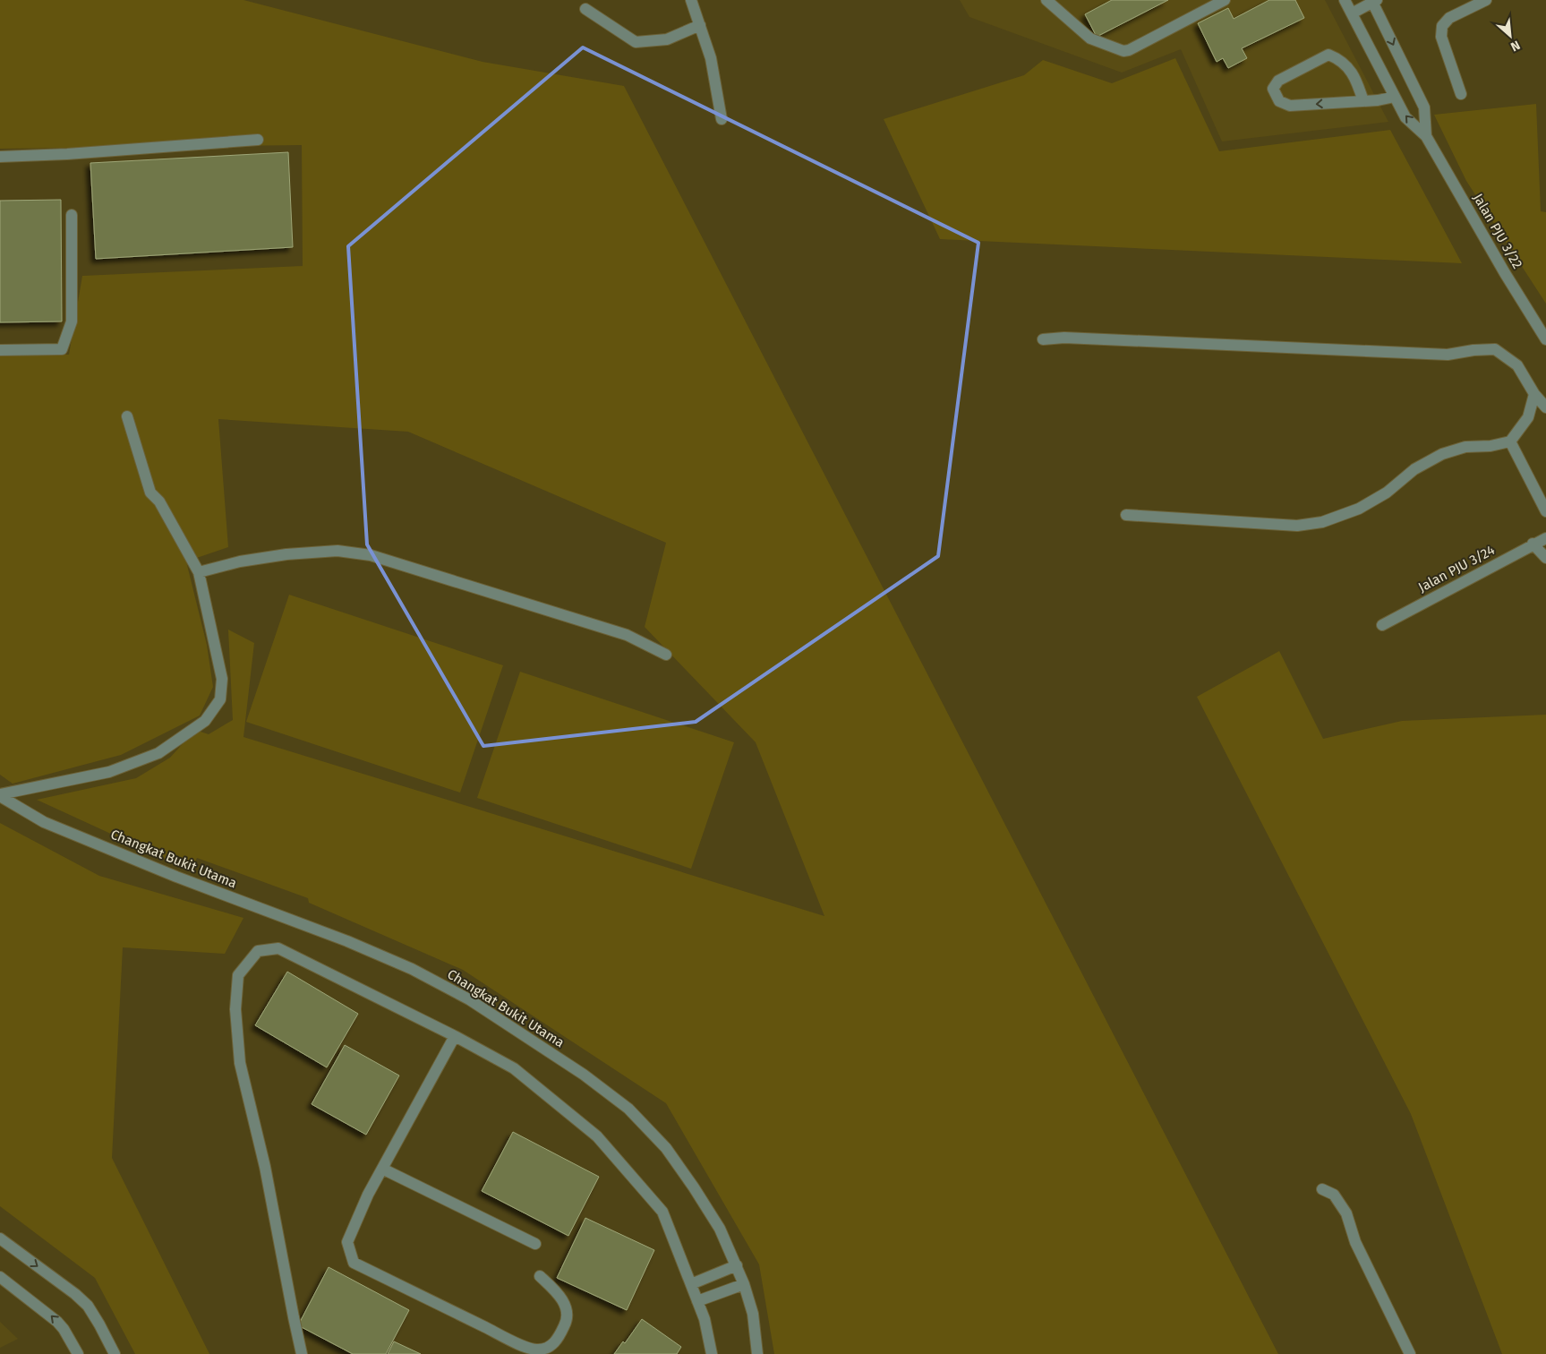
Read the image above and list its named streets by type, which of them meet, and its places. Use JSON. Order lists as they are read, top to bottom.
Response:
{
  "streets": {
    "street": ["Jalan PJU 3/22", "Jalan PJU 3/24", "Changkat Bukit Utama"]
  },
  "north": "bottom right"
}
